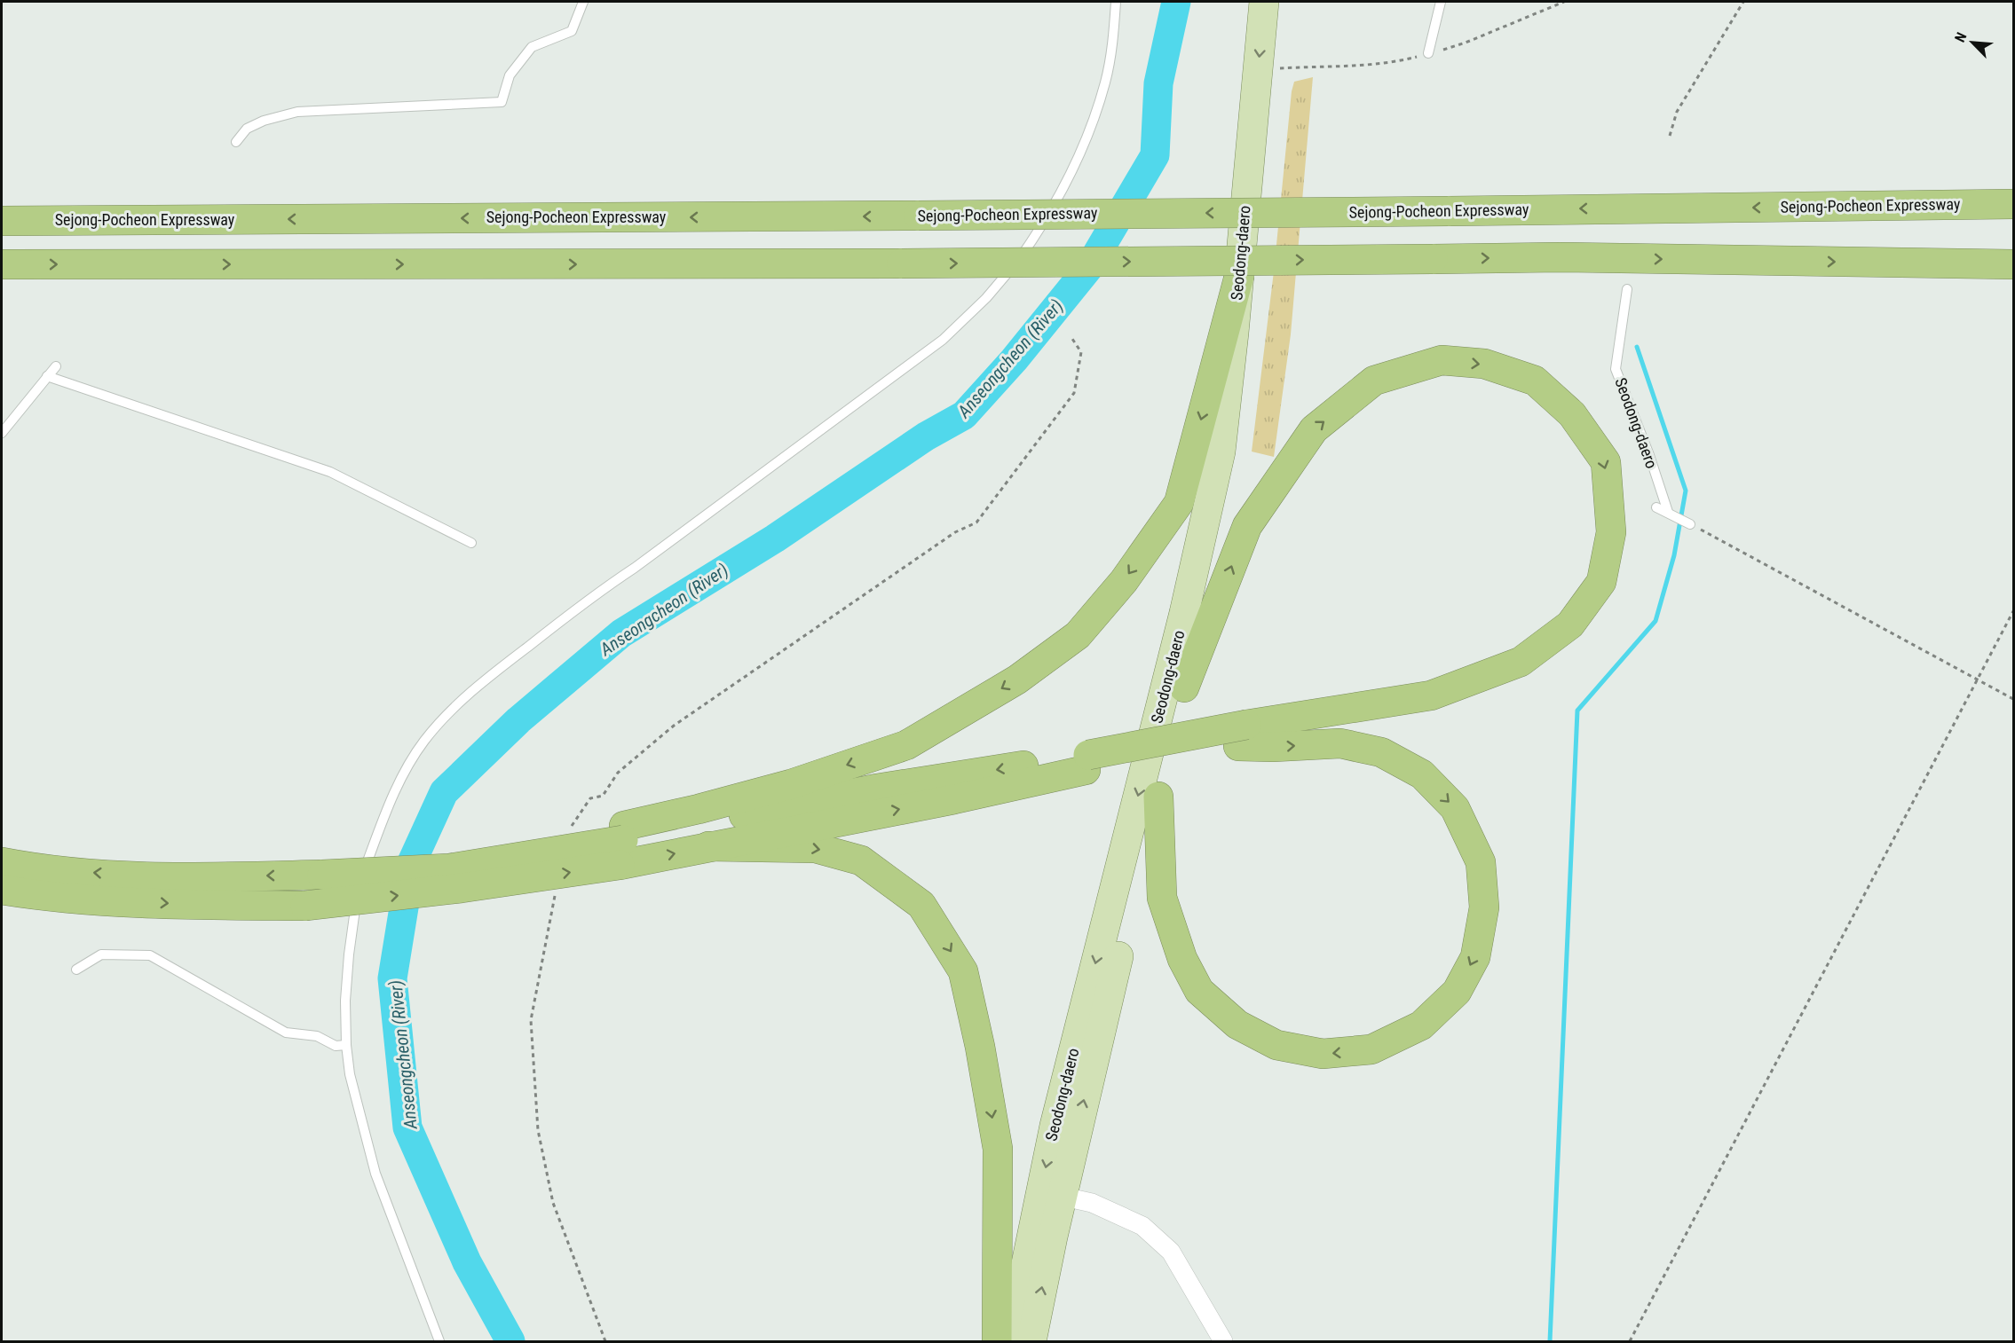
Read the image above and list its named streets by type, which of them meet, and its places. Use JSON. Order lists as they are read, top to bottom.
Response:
{
  "streets": {
    "highway": ["Sejong-Pocheon Expressway"],
    "main road": ["Seodong-daero"]
  },
  "water": ["Anseongcheon (River)"],
  "north": "top left"
}
